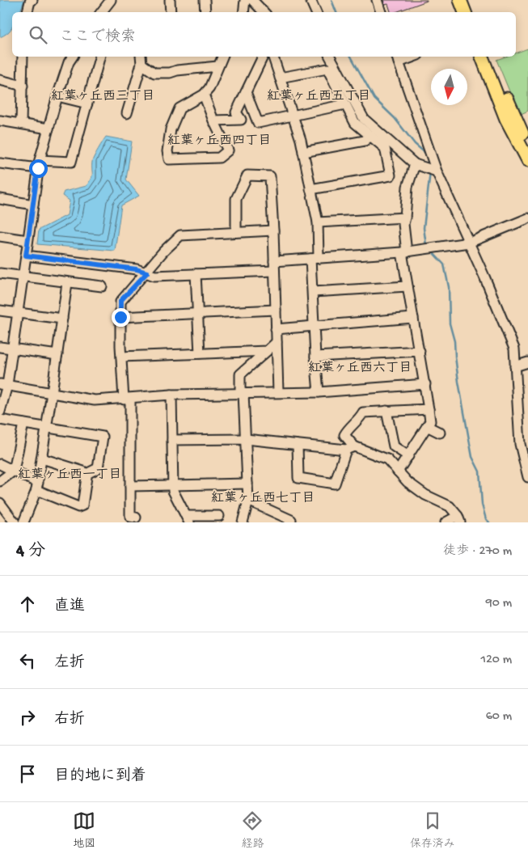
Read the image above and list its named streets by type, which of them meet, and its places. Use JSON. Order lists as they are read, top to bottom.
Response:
{
  "districts": [
    "紅葉ヶ丘西三丁目",
    "紅葉ヶ丘西五丁目",
    "紅葉ヶ丘西四丁目",
    "紅葉ヶ丘西六丁目",
    "紅葉ヶ丘西一丁目",
    "紅葉ヶ丘西七丁目"
  ],
  "north": "bottom",
  "page": {
    "search": "ここで検索",
    "heading": ["4 分", "徒歩 · 270 m"],
    "list": [
      ["直進", "90 m"],
      ["左折", "120 m"],
      ["右折", "60 m"],
      "目的地に到着"
    ],
    "nav": ["地図", "経路", "保存済み"]
  }
}
